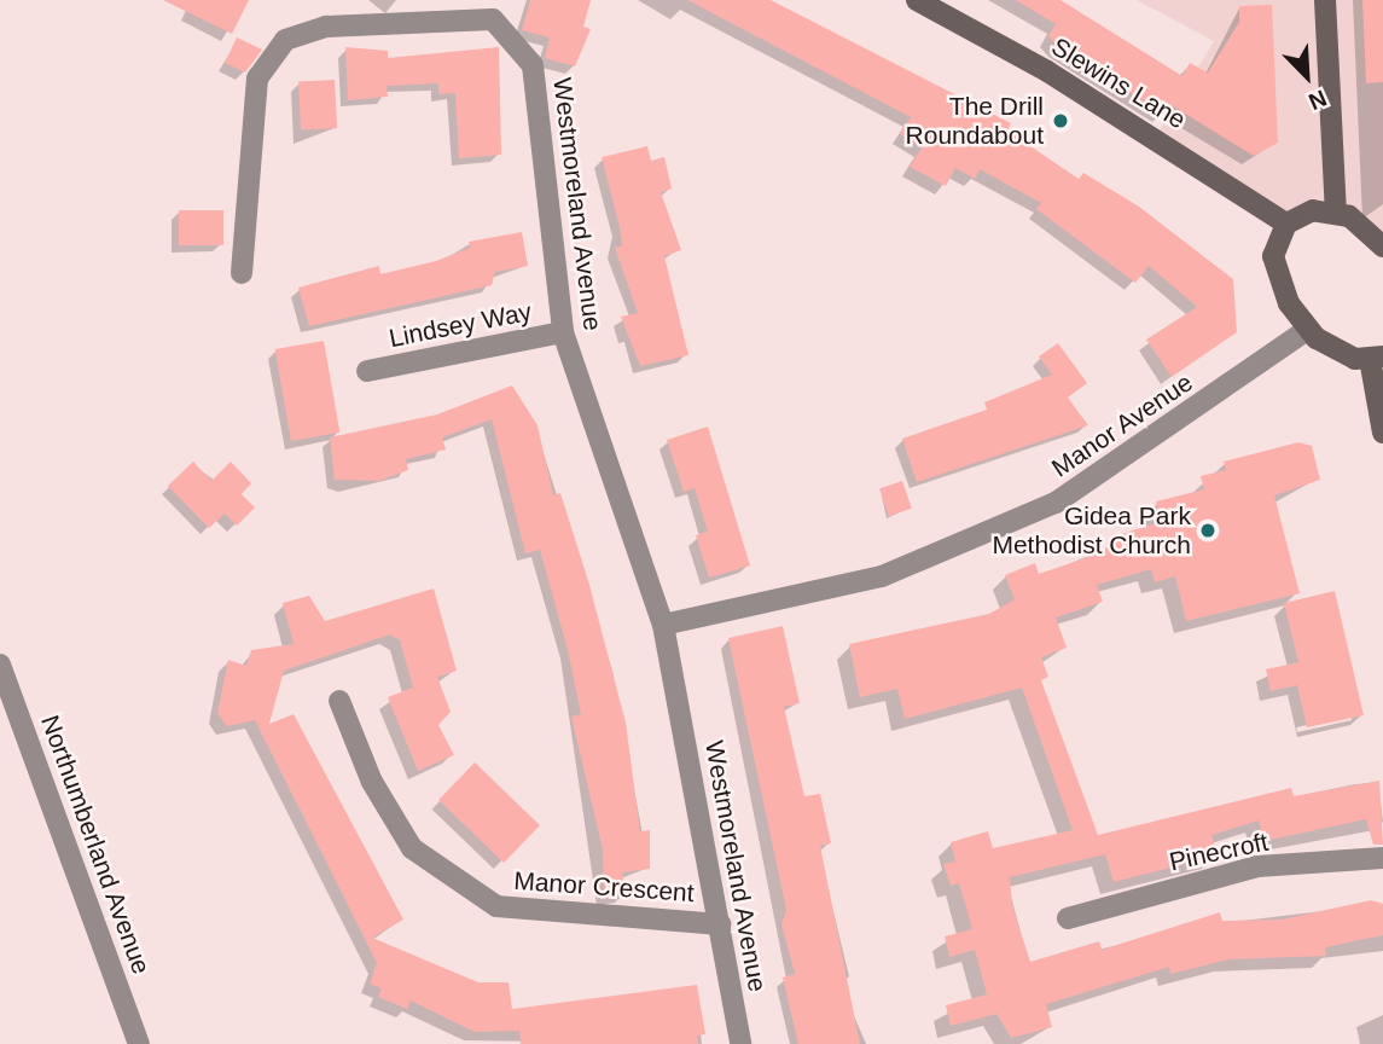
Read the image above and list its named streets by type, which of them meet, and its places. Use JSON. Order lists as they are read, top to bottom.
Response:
{
  "streets": {
    "street": [
      "Slewins Lane",
      "Westmoreland Avenue",
      "Lindsey Way",
      "Manor Avenue",
      "Northumberland Avenue",
      "Pinecroft",
      "Manor Crescent"
    ]
  },
  "crossings": [
    ["Westmoreland Avenue", "Lindsey Way"],
    ["Westmoreland Avenue", "Manor Avenue"],
    ["Westmoreland Avenue", "Manor Crescent"]
  ],
  "places": ["The Drill Roundabout", "Gidea Park Methodist Church"],
  "north": "bottom right"
}
